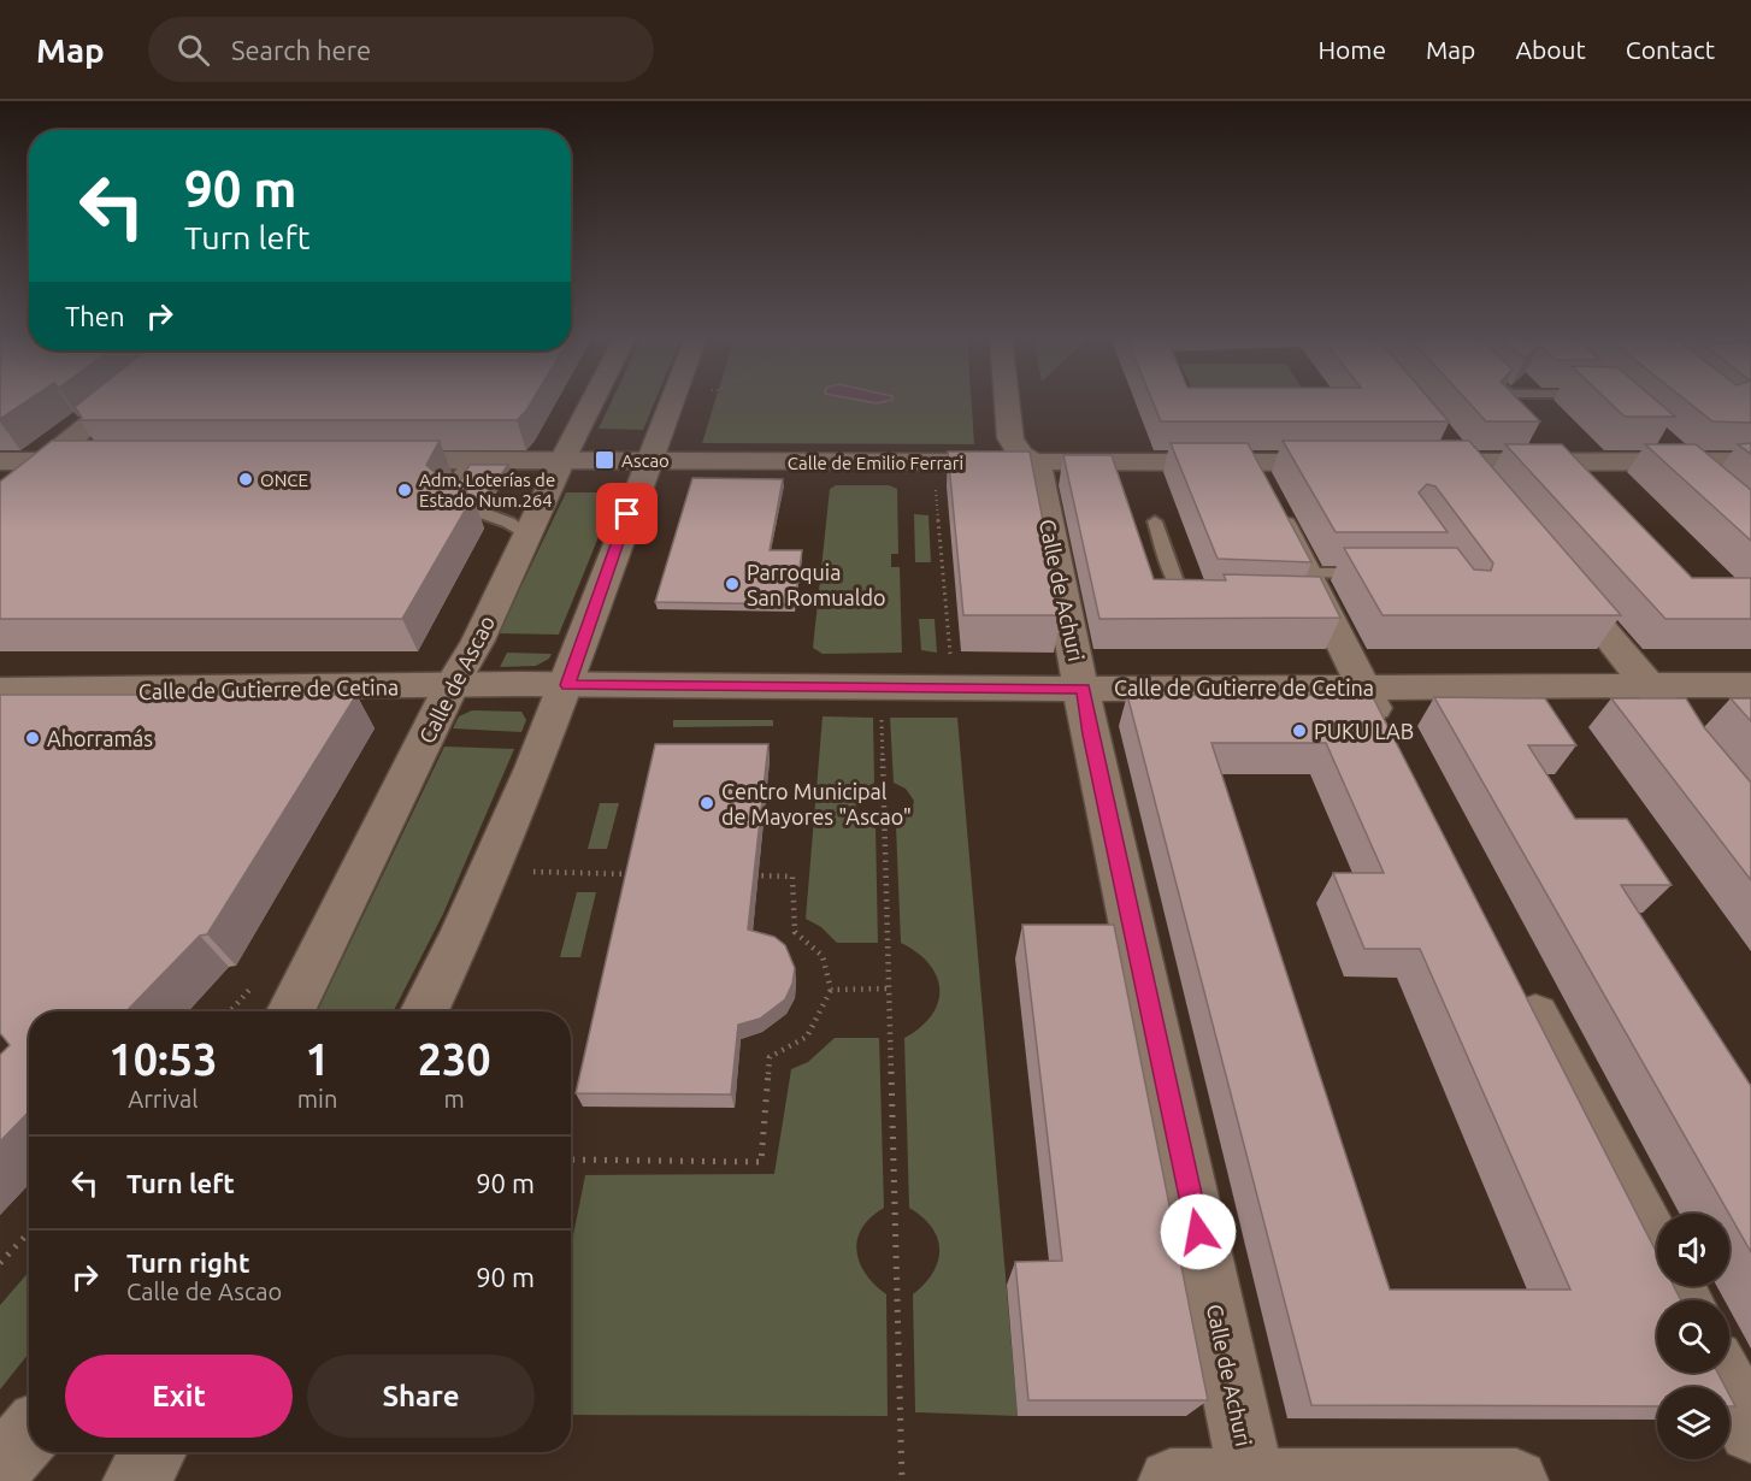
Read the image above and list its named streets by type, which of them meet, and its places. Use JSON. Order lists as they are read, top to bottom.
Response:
{
  "streets": {
    "street": [
      "Calle de Emilio Ferrari",
      "Calle de Achuri",
      "Calle de Ascao",
      "Calle de Gutierre de Cetina"
    ]
  },
  "crossings": [
    ["Calle de Emilio Ferrari", "Calle de Achuri"],
    ["Calle de Emilio Ferrari", "Calle de Ascao"],
    ["Calle de Achuri", "Calle de Gutierre de Cetina"],
    ["Calle de Ascao", "Calle de Gutierre de Cetina"]
  ],
  "places": {
    "transit": ["Ascao"],
    "other": [
      "ONCE",
      "Adm. Loterías de Estado Num.264",
      "Parroquia San Romualdo",
      "PUKU LAB",
      "Ahorramás",
      "Centro Municipal de Mayores \"Ascao\""
    ]
  },
  "page": {
    "header": "Map",
    "search": "Search here",
    "nav": [
      "Home",
      "Map",
      "About",
      "Contact"
    ],
    "turn": ["90 m", "Turn left"],
    "then": "Then",
    "eta": [
      "10:53",
      "Arrival",
      "1",
      "min",
      "230",
      "m"
    ],
    "list": [
      {
        "name": "Turn left",
        "value": "90 m"
      },
      {
        "name": "Turn right",
        "note": "Calle de Ascao",
        "value": "90 m"
      }
    ],
    "buttons": ["Exit", "Share"]
  }
}
